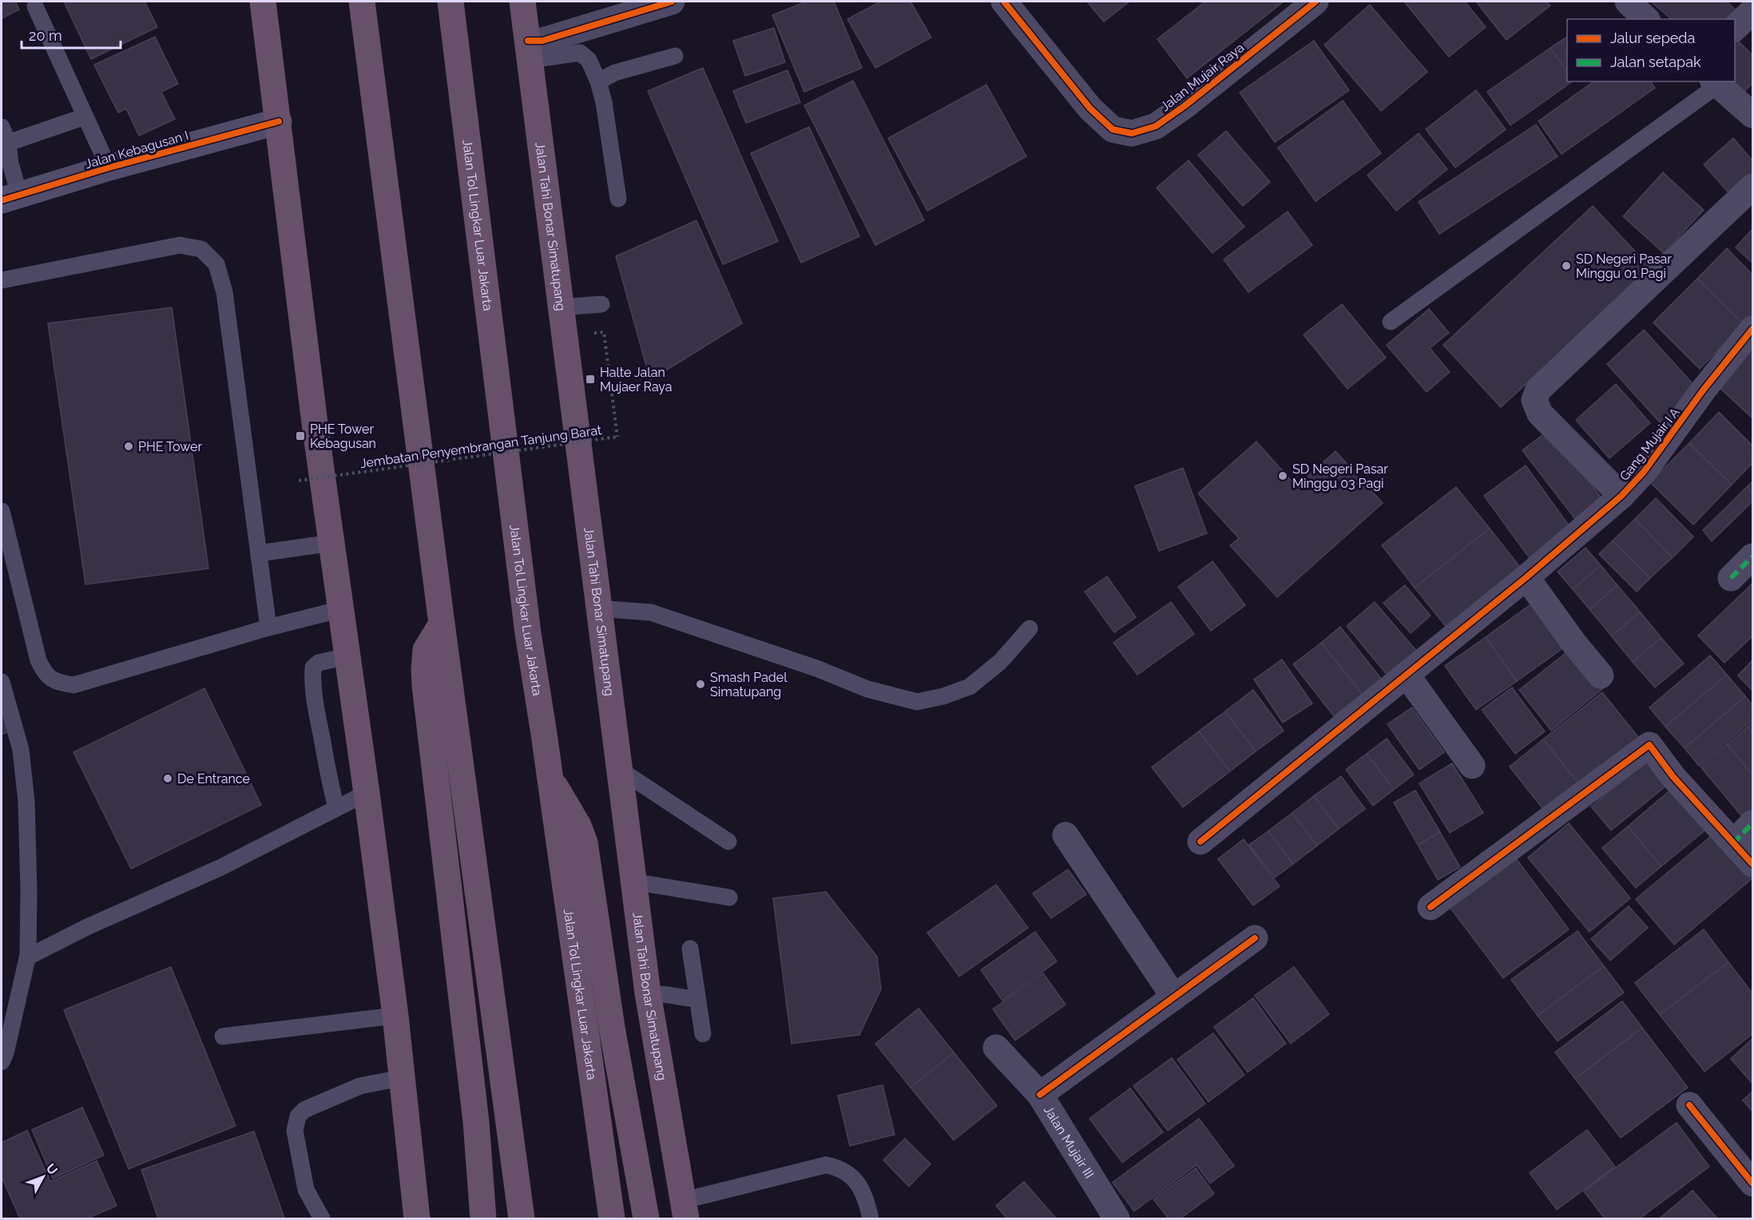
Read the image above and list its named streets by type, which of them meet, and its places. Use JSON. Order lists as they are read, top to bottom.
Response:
{
  "streets": {
    "highway": ["Jalan Tol Lingkar Luar Jakarta", "Jalan Tahi Bonar Simatupang"],
    "street": [
      "Jalan Mujair Raya",
      "Jalan Kebagusan I",
      "Gang Mujair I A",
      "Jalan Mujair III"
    ],
    "path": ["Jembatan Penyembrangan Tanjung Barat"]
  },
  "places": {
    "other": [
      "SD Negeri Pasar Minggu 01 Pagi",
      "PHE Tower",
      "SD Negeri Pasar Minggu 03 Pagi",
      "Smash Padel Simatupang",
      "De Entrance"
    ],
    "transit": ["Halte Jalan Mujaer Raya", "PHE Tower Kebagusan"]
  },
  "legend": ["Jalur sepeda", "Jalan setapak"],
  "scale_bar": "20 m",
  "north": "top right"
}
